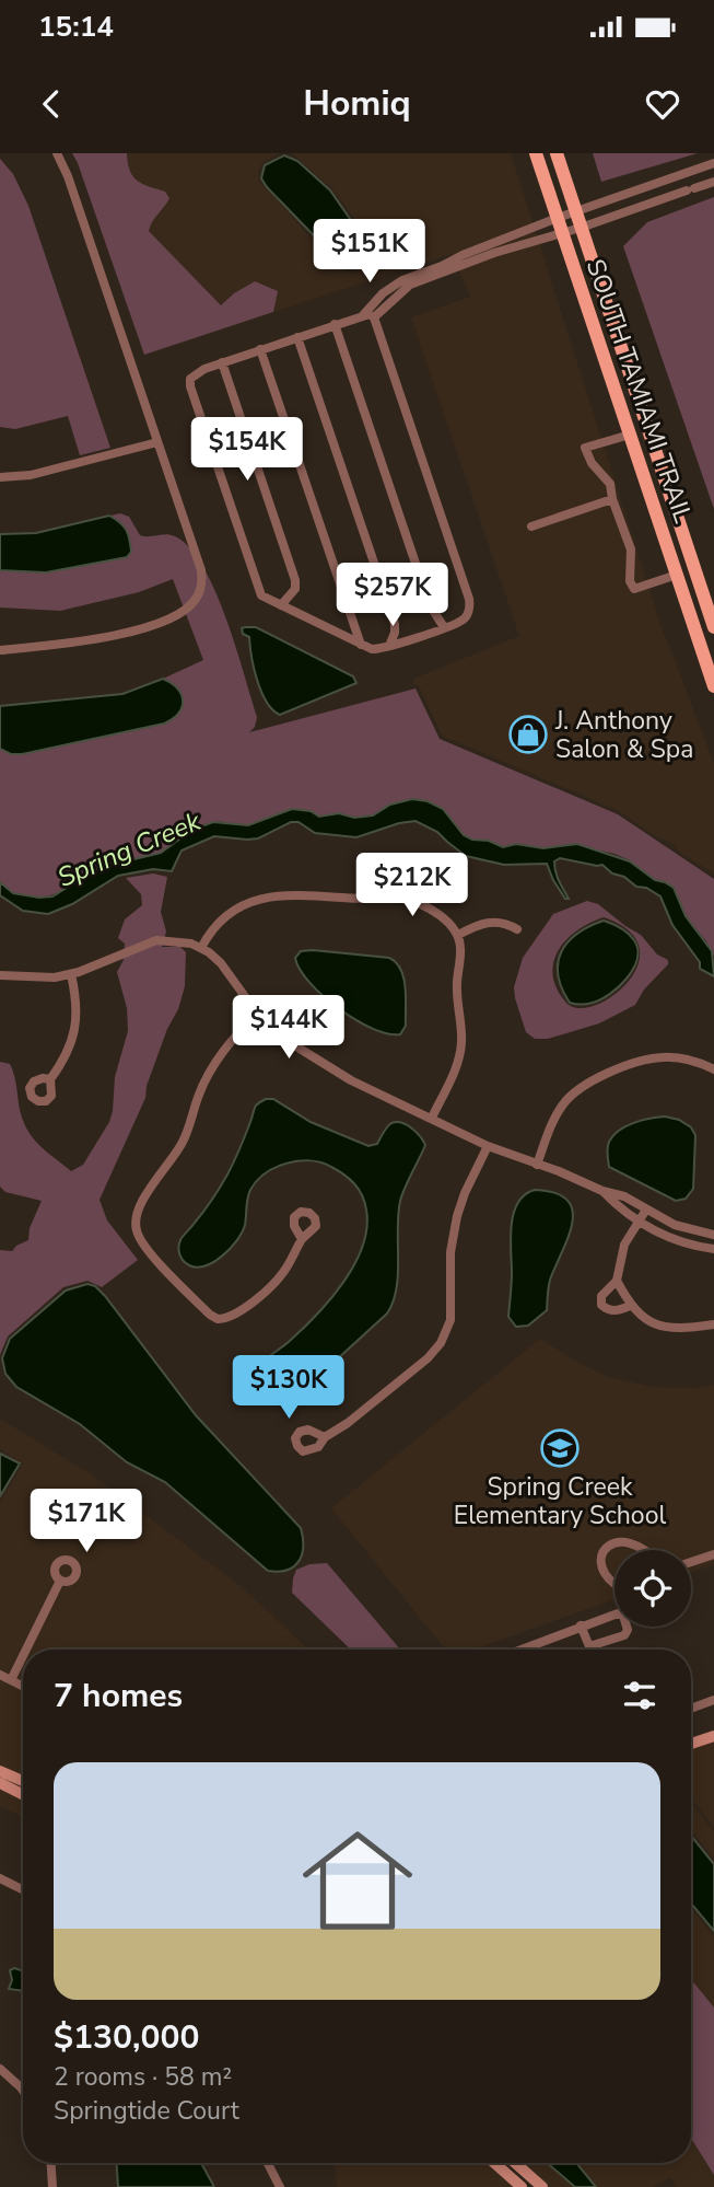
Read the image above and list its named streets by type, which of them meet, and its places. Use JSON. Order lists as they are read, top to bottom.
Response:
{
  "streets": {
    "main road": ["SOUTH TAMIAMI TRAIL"]
  },
  "water": ["Spring Creek"],
  "places": {
    "shop": ["J. Anthony Salon & Spa"],
    "school or university": ["Spring Creek Elementary School"]
  },
  "page": {
    "status": "15:14",
    "header": "Homiq",
    "price": [
      "$151K",
      "$154K",
      "$257K",
      "$212K",
      "$144K",
      "$130K",
      "$171K"
    ],
    "heading": "7 homes",
    "list": [
      {
        "name": "$130,000",
        "note": "2 rooms · 58 m² · Springtide Court"
      }
    ]
  }
}
